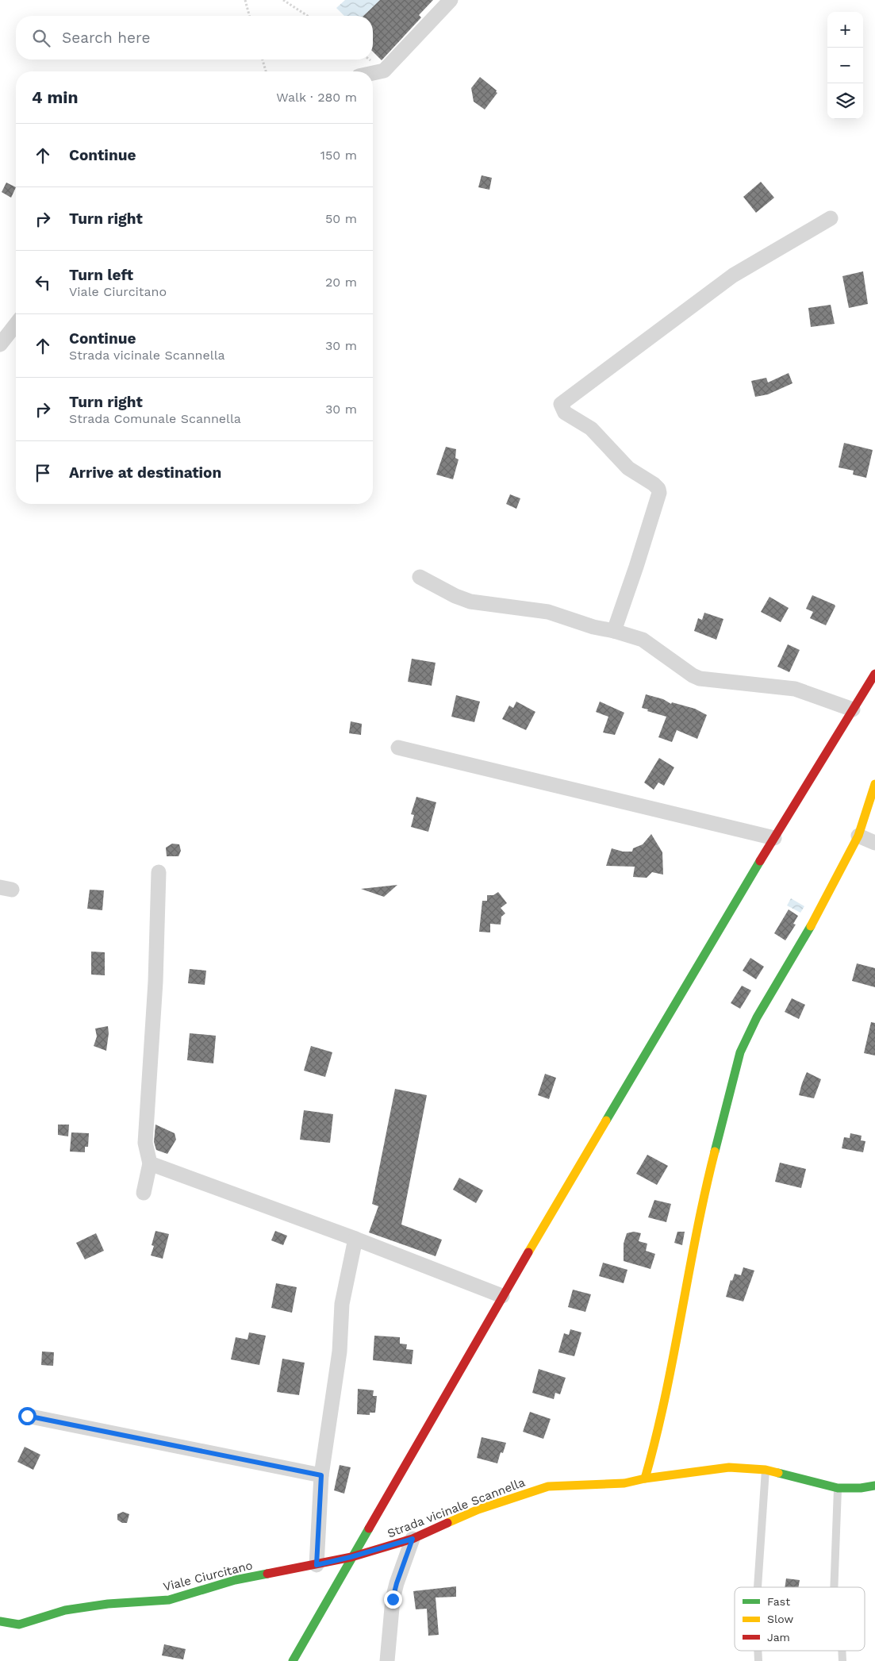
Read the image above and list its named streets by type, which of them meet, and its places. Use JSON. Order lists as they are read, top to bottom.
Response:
{
  "streets": {
    "street": ["Strada vicinale Scannella", "Viale Ciurcitano"]
  },
  "crossings": [
    ["Strada vicinale Scannella", "Viale Ciurcitano"]
  ],
  "legend": ["Fast", "Slow", "Jam"],
  "page": {
    "map_buttons": ["+", "−"],
    "search": "Search here",
    "heading": ["4 min", "Walk · 280 m"],
    "list": [
      ["Continue", "150 m"],
      ["Turn right", "50 m"],
      ["Turn left", "Viale Ciurcitano", "20 m"],
      ["Continue", "Strada vicinale Scannella", "30 m"],
      ["Turn right", "Strada Comunale Scannella", "30 m"],
      "Arrive at destination"
    ]
  }
}
